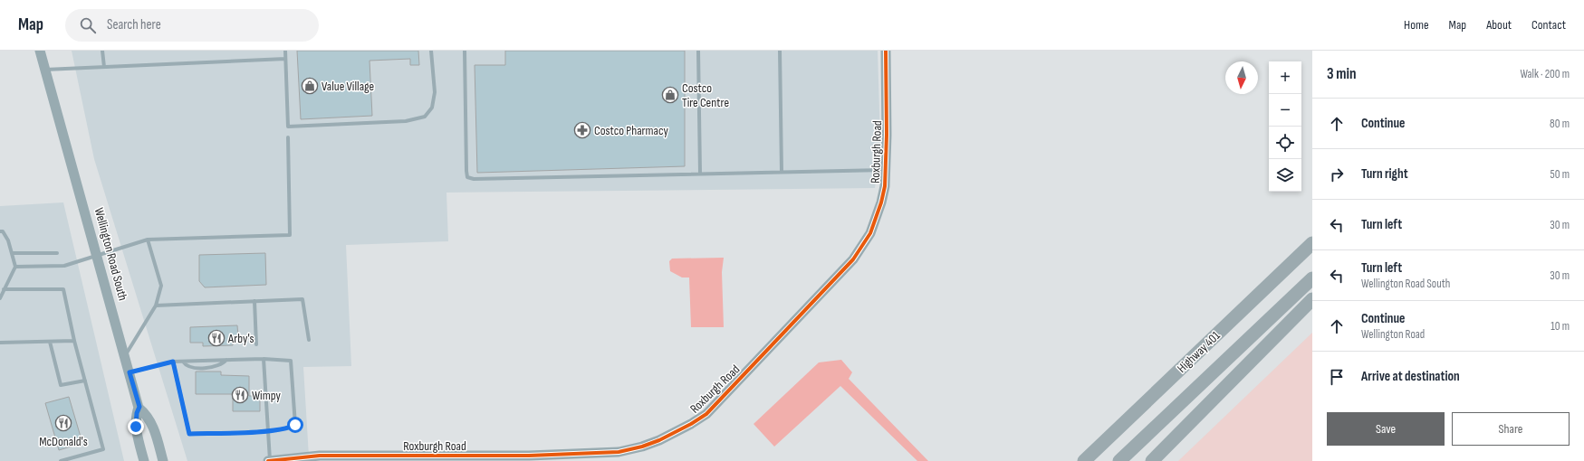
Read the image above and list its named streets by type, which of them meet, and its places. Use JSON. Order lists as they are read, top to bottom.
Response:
{
  "streets": {
    "highway": ["Highway 401"],
    "street": ["Roxburgh Road", "Wellington Road South"]
  },
  "places": {
    "shop": ["Value Village", "Costco Tire Centre"],
    "pharmacy": ["Costco Pharmacy"],
    "restaurant": ["Arby's", "Wimpy", "McDonald's"]
  },
  "north": "bottom",
  "page": {
    "header": "Map",
    "search": "Search here",
    "nav": [
      "Home",
      "Map",
      "About",
      "Contact"
    ],
    "heading": ["3 min", "Walk · 200 m"],
    "map_buttons": ["+", "−"],
    "list": [
      ["Continue", "80 m"],
      ["Turn right", "50 m"],
      ["Turn left", "30 m"],
      ["Turn left", "Wellington Road South", "30 m"],
      ["Continue", "Wellington Road", "10 m"],
      "Arrive at destination"
    ],
    "buttons": ["Save", "Share"]
  }
}
